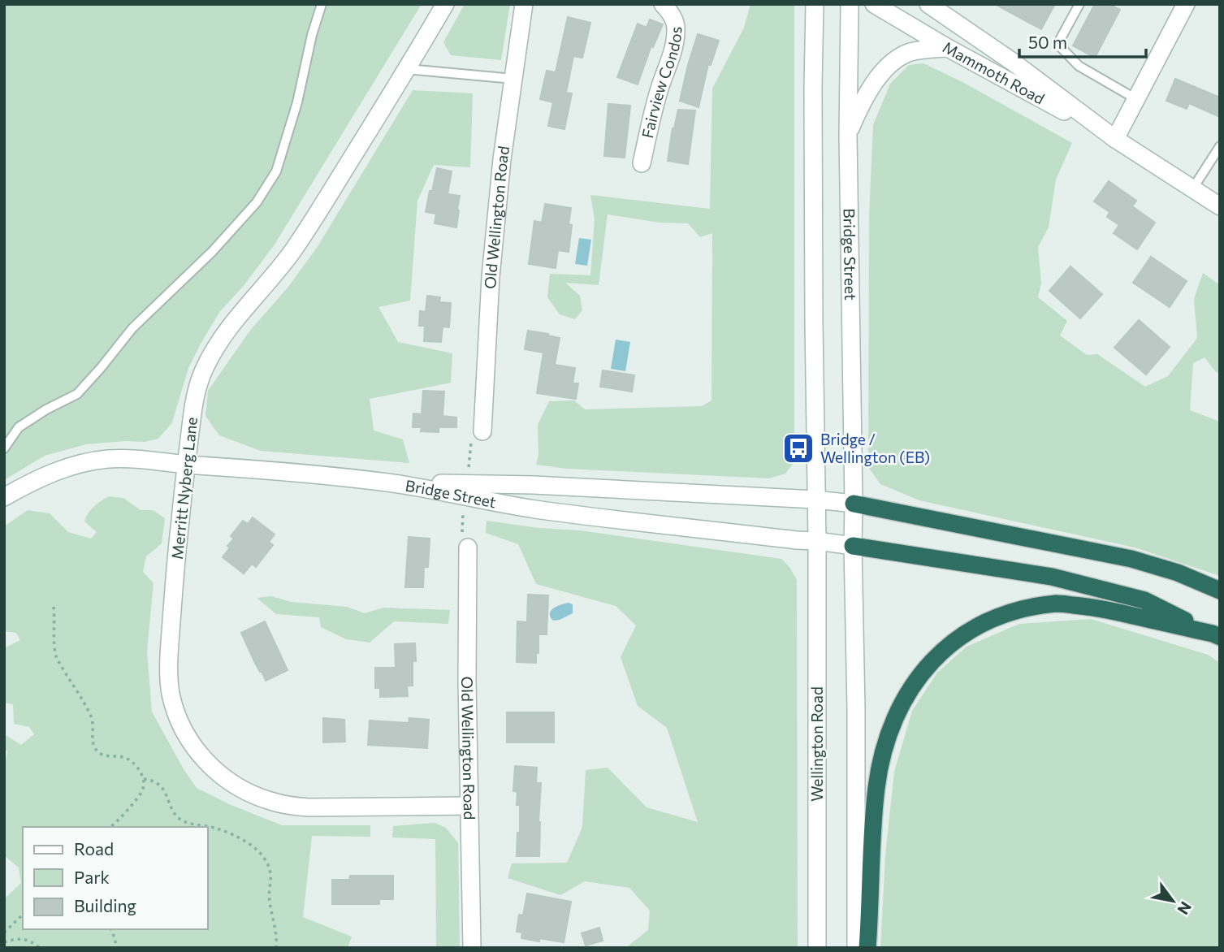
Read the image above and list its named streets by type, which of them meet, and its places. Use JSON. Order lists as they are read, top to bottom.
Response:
{
  "streets": {
    "street": [
      "Mammoth Road",
      "Fairview Condos",
      "Old Wellington Road",
      "Bridge Street",
      "Merritt Nyberg Lane",
      "Wellington Road"
    ]
  },
  "crossings": [
    ["Old Wellington Road", "Merritt Nyberg Lane"],
    ["Bridge Street", "Merritt Nyberg Lane"],
    ["Bridge Street", "Wellington Road"]
  ],
  "places": {
    "bus stop": ["Bridge / Wellington (EB)"]
  },
  "legend": ["Road", "Park", "Building"],
  "scale_bar": "50 m",
  "north": "bottom right"
}
